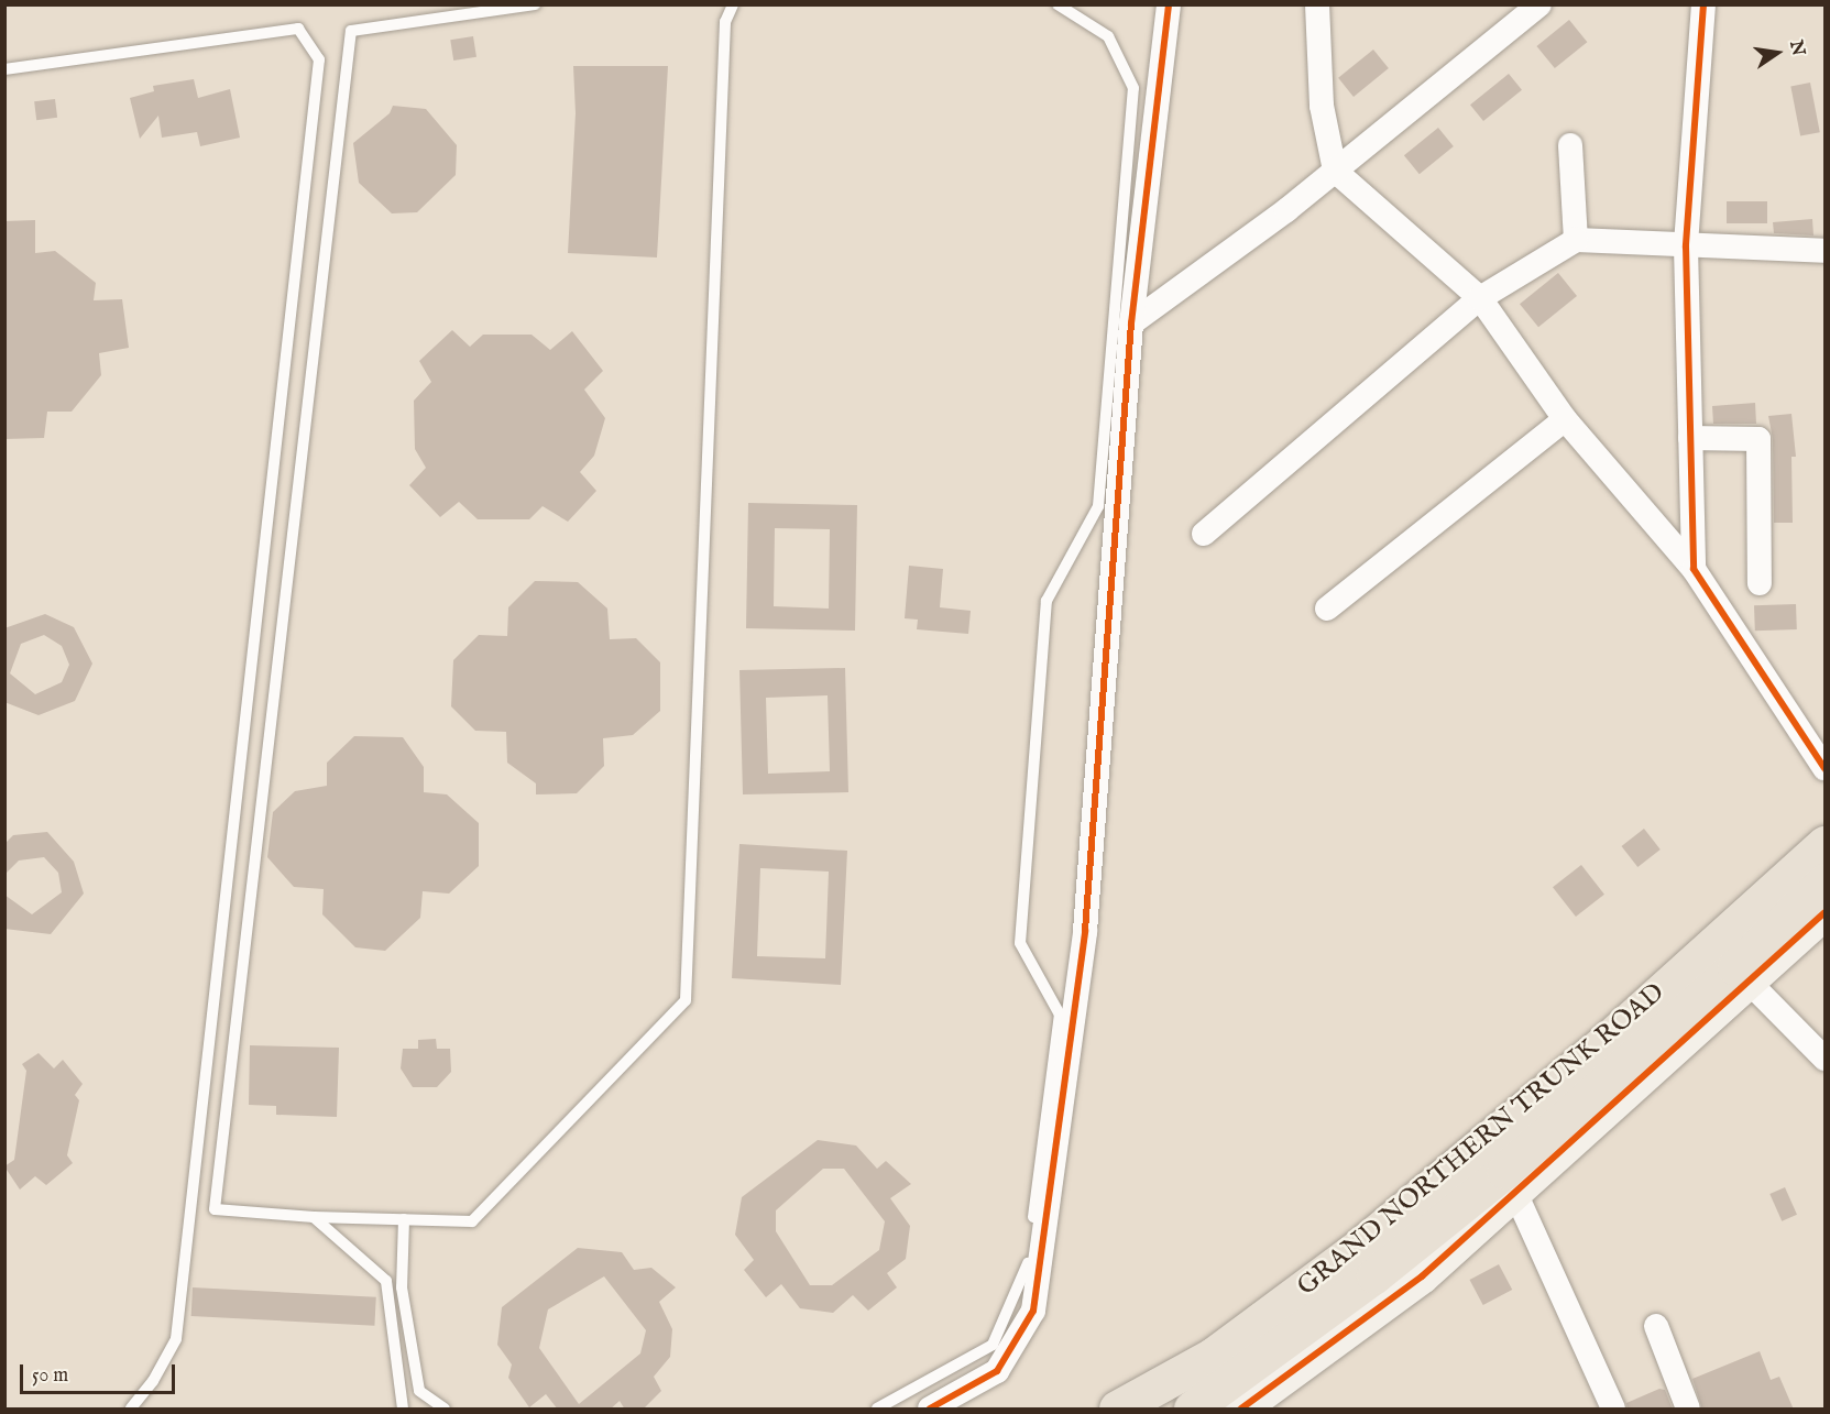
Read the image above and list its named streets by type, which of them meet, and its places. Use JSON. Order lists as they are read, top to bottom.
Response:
{
  "streets": {
    "highway": ["GRAND NORTHERN TRUNK ROAD"]
  },
  "scale_bar": "50 m",
  "north": "right"
}
